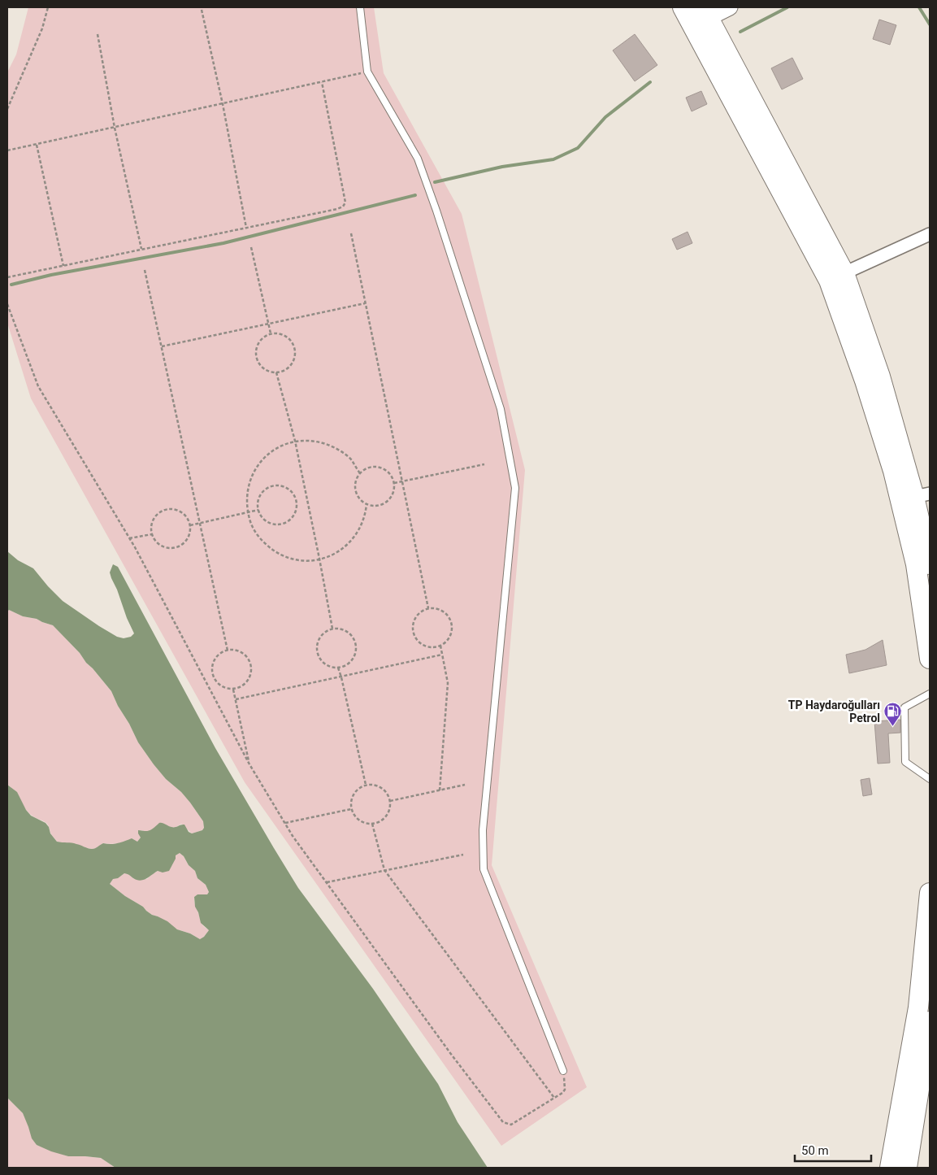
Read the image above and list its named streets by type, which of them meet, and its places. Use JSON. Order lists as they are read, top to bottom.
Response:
{
  "places": {
    "fuel station": ["TP Haydaroğulları Petrol"]
  },
  "scale_bar": "50 m"
}
